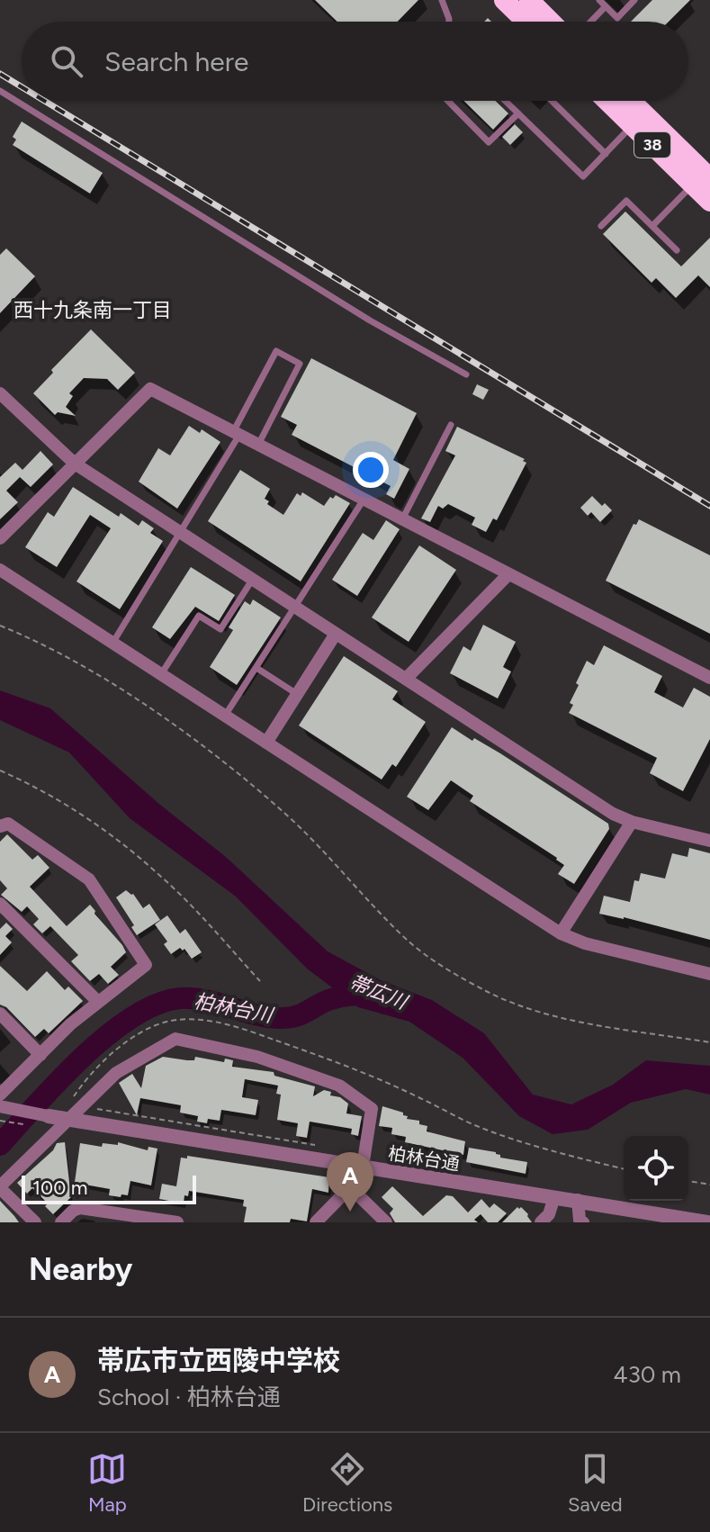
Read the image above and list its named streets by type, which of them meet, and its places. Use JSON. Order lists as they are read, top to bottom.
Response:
{
  "streets": {
    "highway": ["38"],
    "street": ["柏林台通"]
  },
  "districts": ["西十九条南一丁目"],
  "water": ["帯広川", "柏林台川"],
  "scale_bar": "100 m",
  "page": {
    "search": "Search here",
    "pins": "A",
    "scale": "100 m",
    "heading": "Nearby",
    "list": [
      {
        "mark": "A",
        "name": "帯広市立西陵中学校",
        "note": "School · 柏林台通",
        "value": "430 m"
      }
    ],
    "nav": ["Map", "Directions", "Saved"]
  }
}
